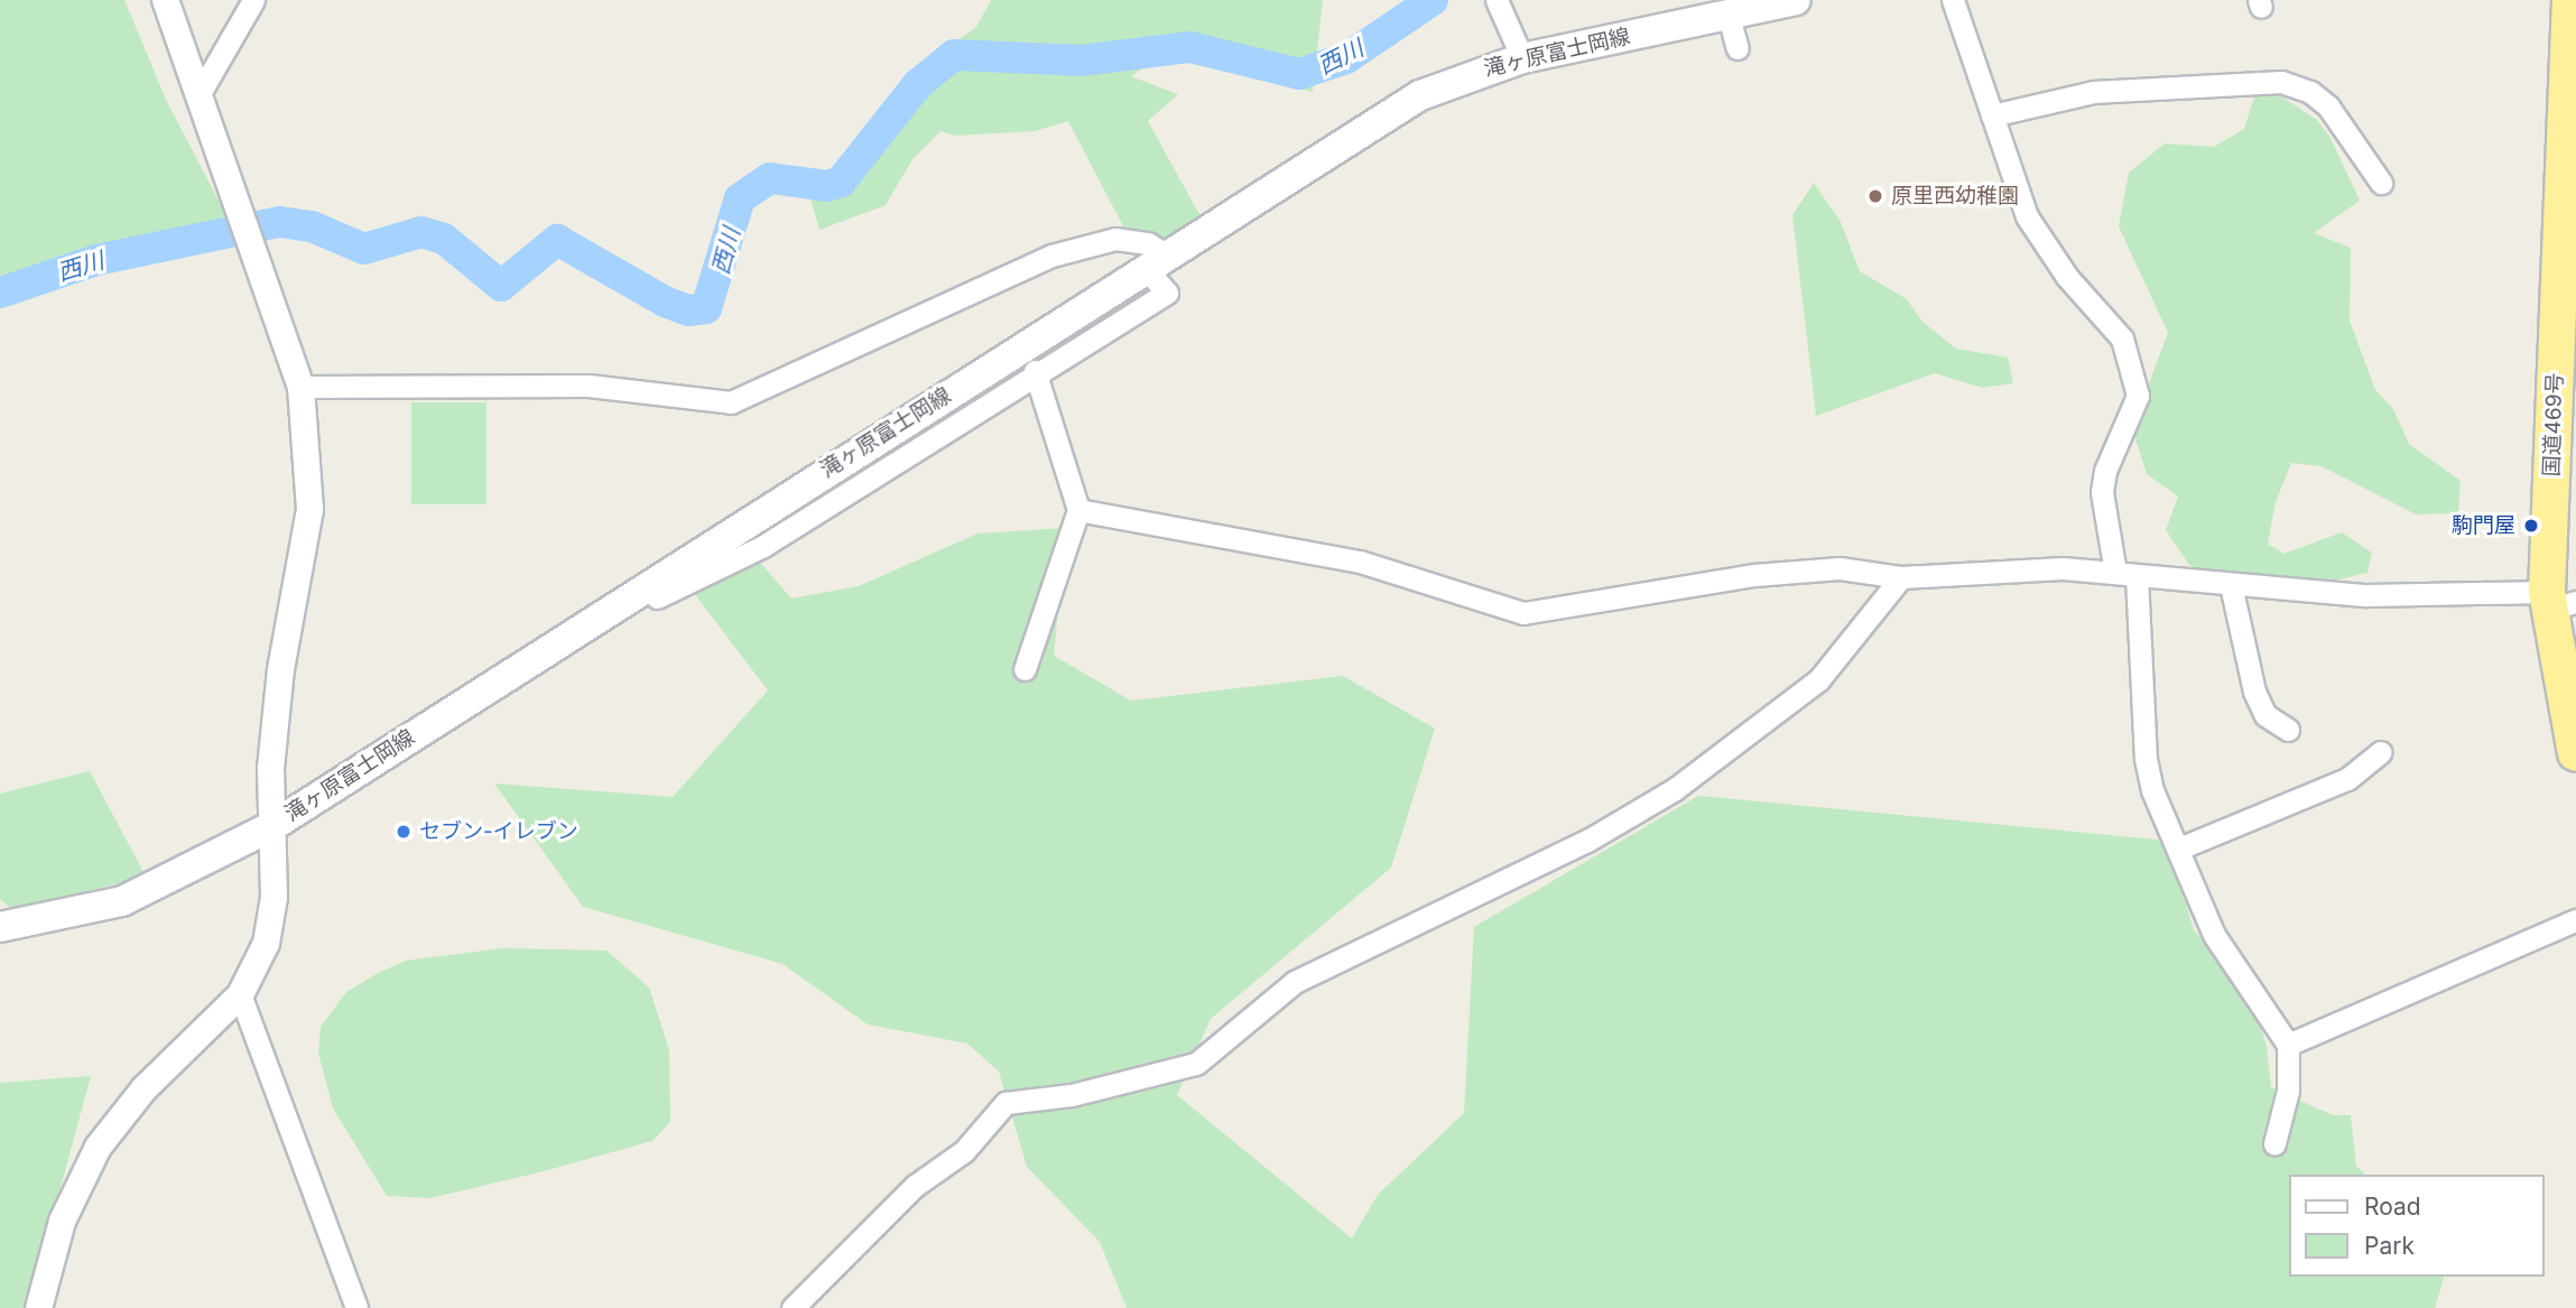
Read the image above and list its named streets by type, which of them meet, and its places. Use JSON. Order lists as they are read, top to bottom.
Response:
{
  "streets": {
    "highway": ["国道469号"],
    "main road": ["滝ヶ原富士岡線"]
  },
  "water": ["西川"],
  "places": ["原里西幼稚園", "駒門屋", "セブン-イレブン"],
  "legend": ["Road", "Park"]
}
